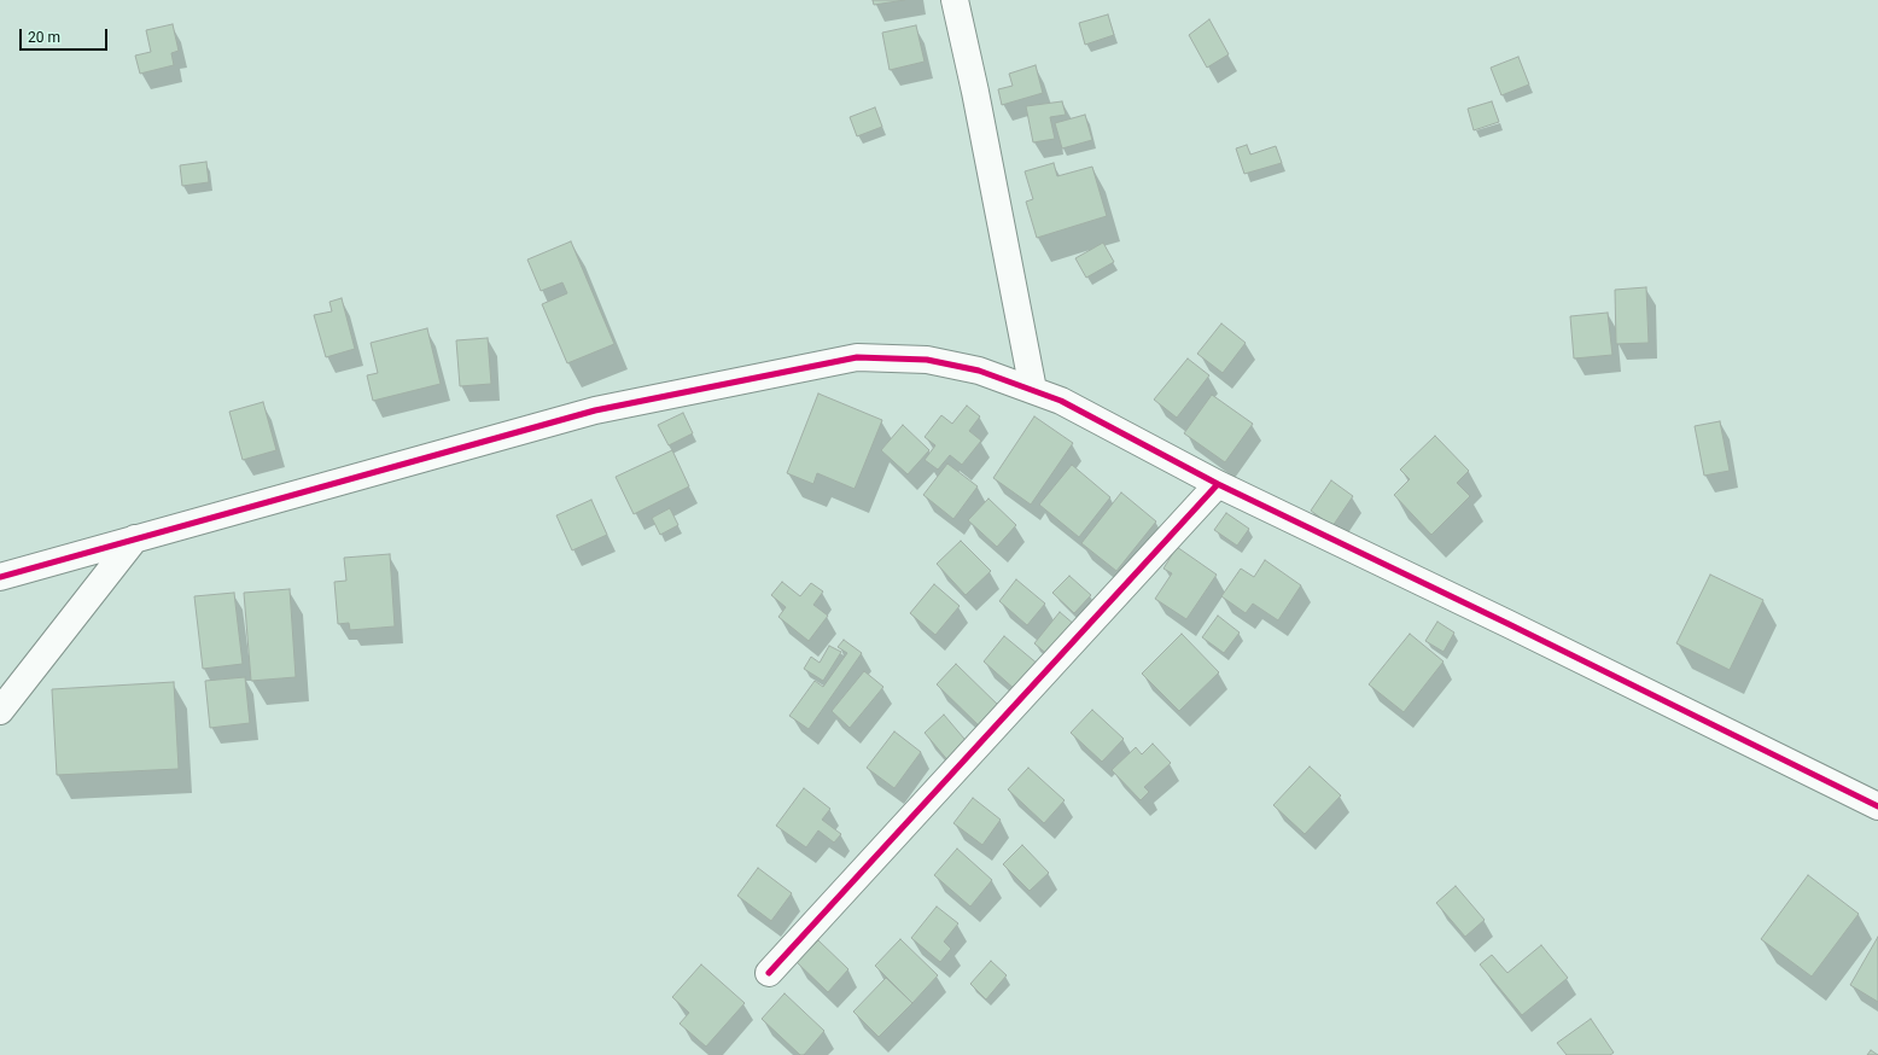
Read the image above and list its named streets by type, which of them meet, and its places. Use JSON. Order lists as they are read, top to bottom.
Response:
{
  "scale_bar": "20 m"
}
